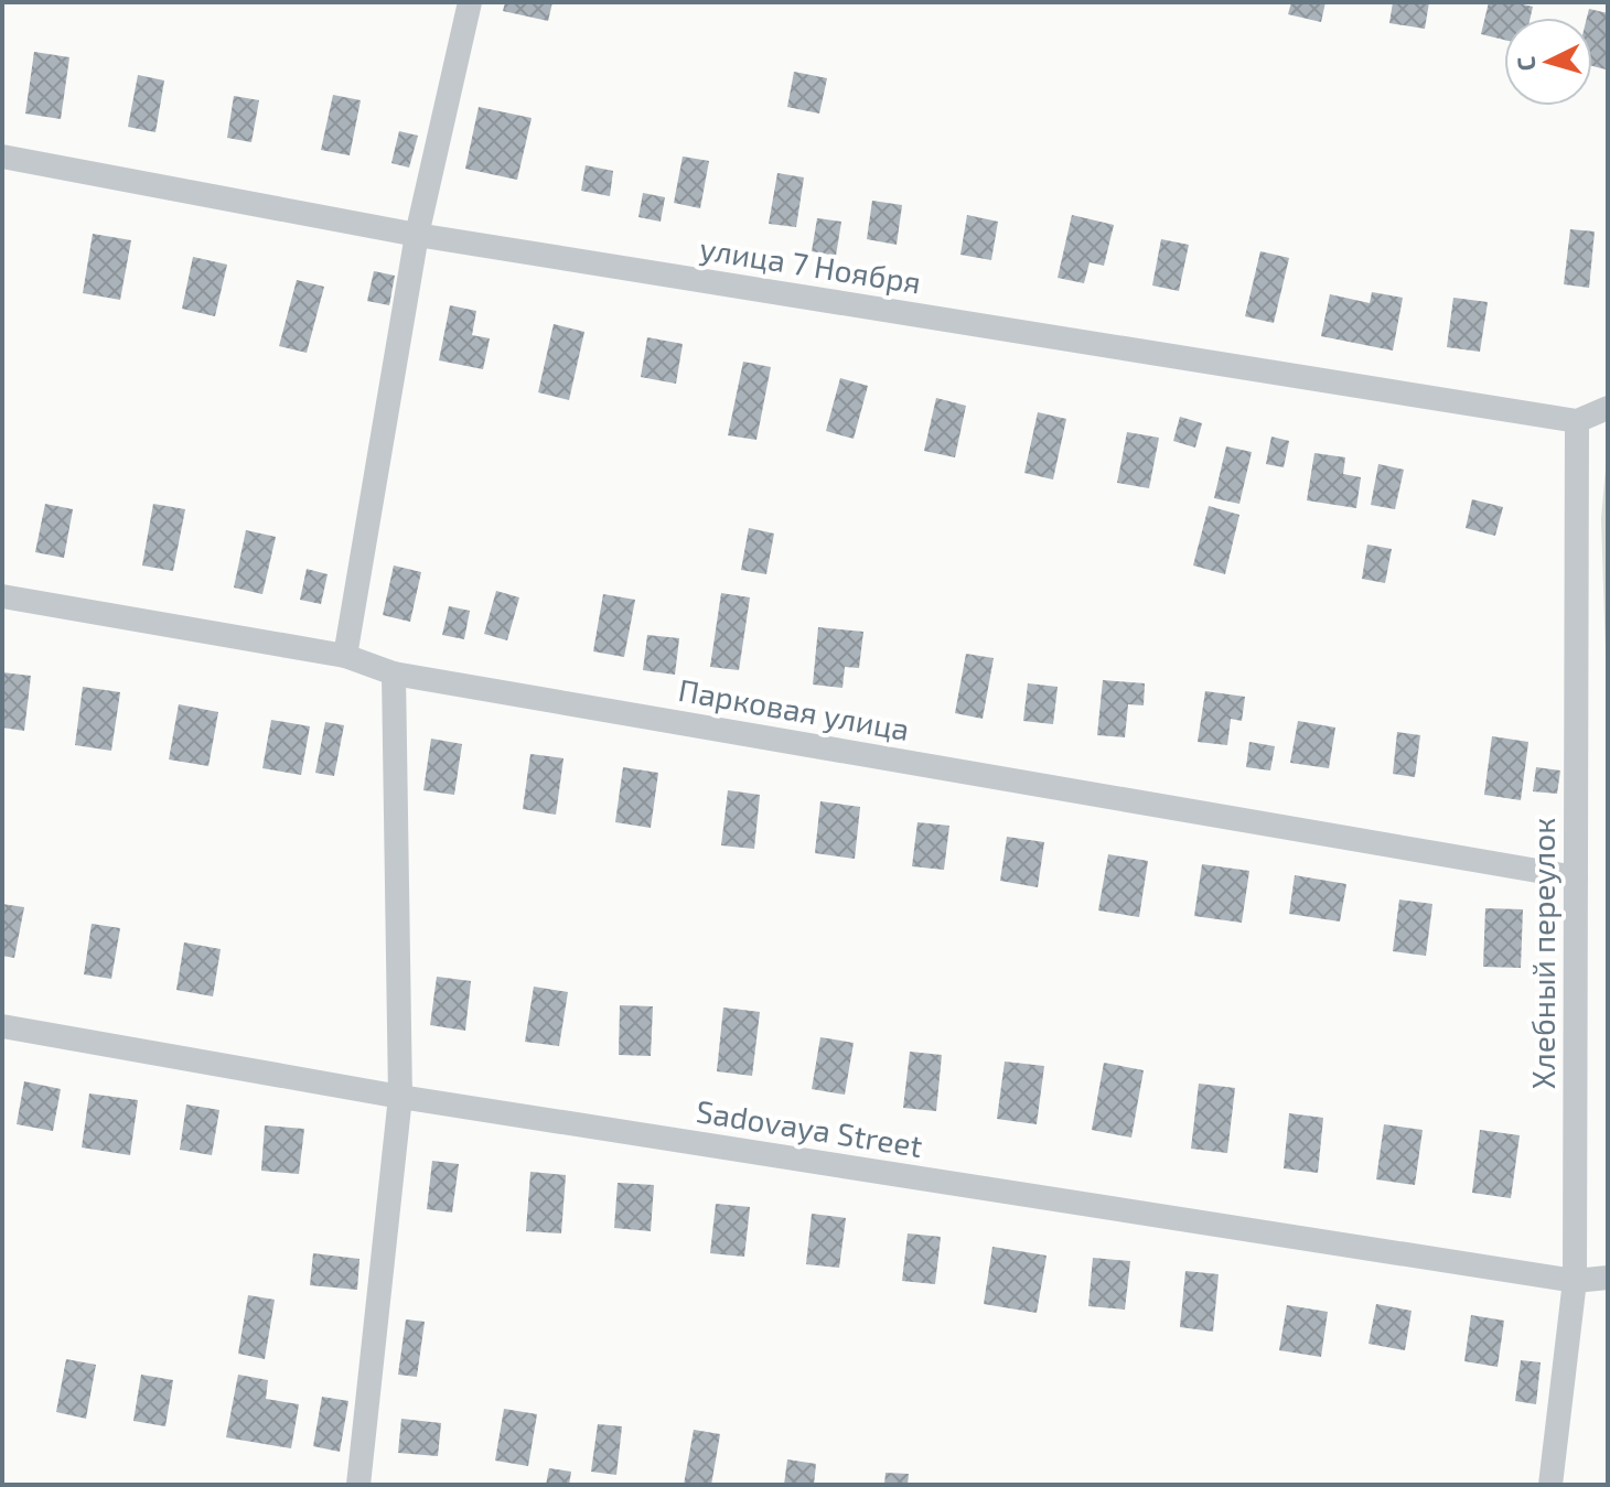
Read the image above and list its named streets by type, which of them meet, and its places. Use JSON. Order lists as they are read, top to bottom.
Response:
{
  "streets": {
    "street": [
      "улица 7 Ноября",
      "Парковая улица",
      "Хлебный переулок",
      "Sadovaya Street"
    ]
  },
  "crossings": [
    ["улица 7 Ноября", "Хлебный переулок"],
    ["Парковая улица", "Хлебный переулок"],
    ["Хлебный переулок", "Sadovaya Street"]
  ],
  "north": "left"
}
